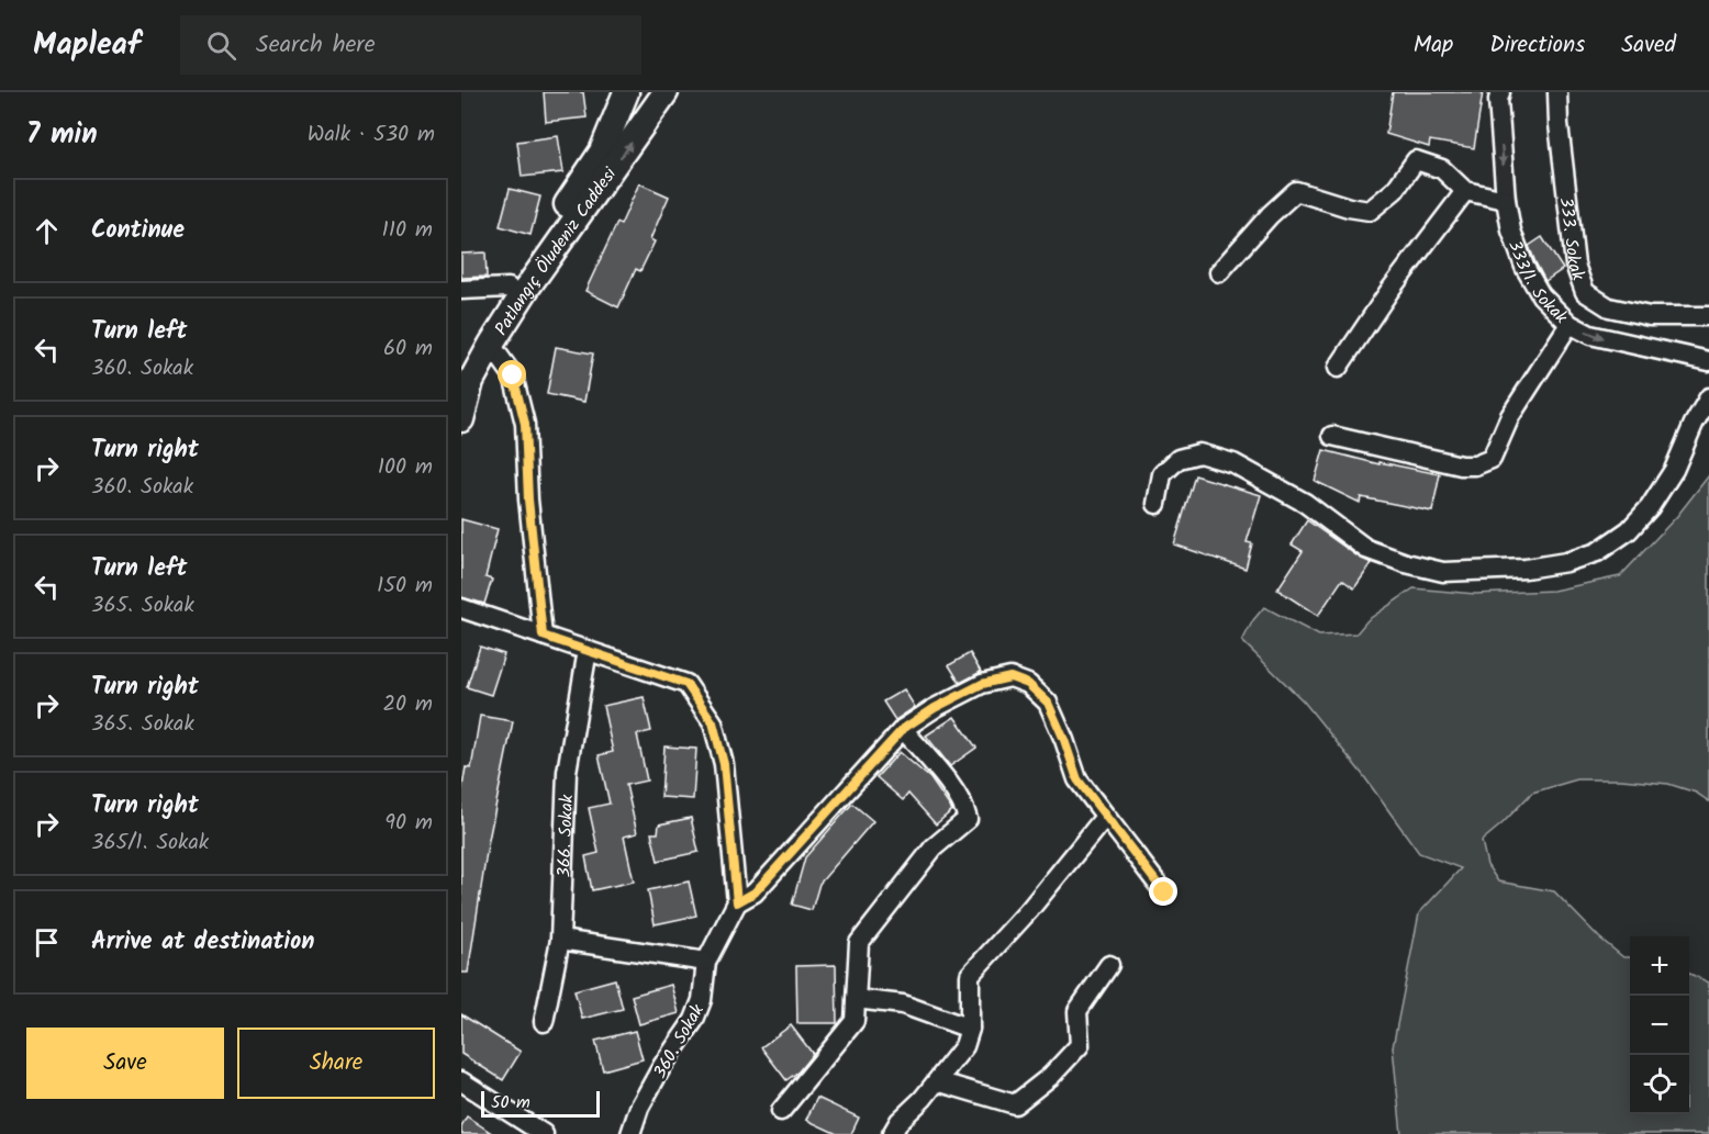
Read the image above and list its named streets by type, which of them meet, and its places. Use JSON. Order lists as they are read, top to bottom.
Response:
{
  "streets": {
    "main road": ["Patlangıç Öludeniz Caddesi"],
    "street": [
      "333. Sokak",
      "333/1. Sokak",
      "366. Sokak",
      "360. Sokak"
    ]
  },
  "one_way": ["333/1. Sokak"],
  "scale_bar": "50 m",
  "page": {
    "header": "Mapleaf",
    "search": "Search here",
    "nav": ["Map", "Directions", "Saved"],
    "heading": ["7 min", "Walk · 530 m"],
    "list": [
      ["Continue", "110 m"],
      ["Turn left", "360. Sokak", "60 m"],
      ["Turn right", "360. Sokak", "100 m"],
      ["Turn left", "365. Sokak", "150 m"],
      ["Turn right", "365. Sokak", "20 m"],
      ["Turn right", "365/1. Sokak", "90 m"],
      "Arrive at destination"
    ],
    "map_buttons": ["+", "−"],
    "buttons": ["Save", "Share"],
    "scale": "50 m"
  }
}
